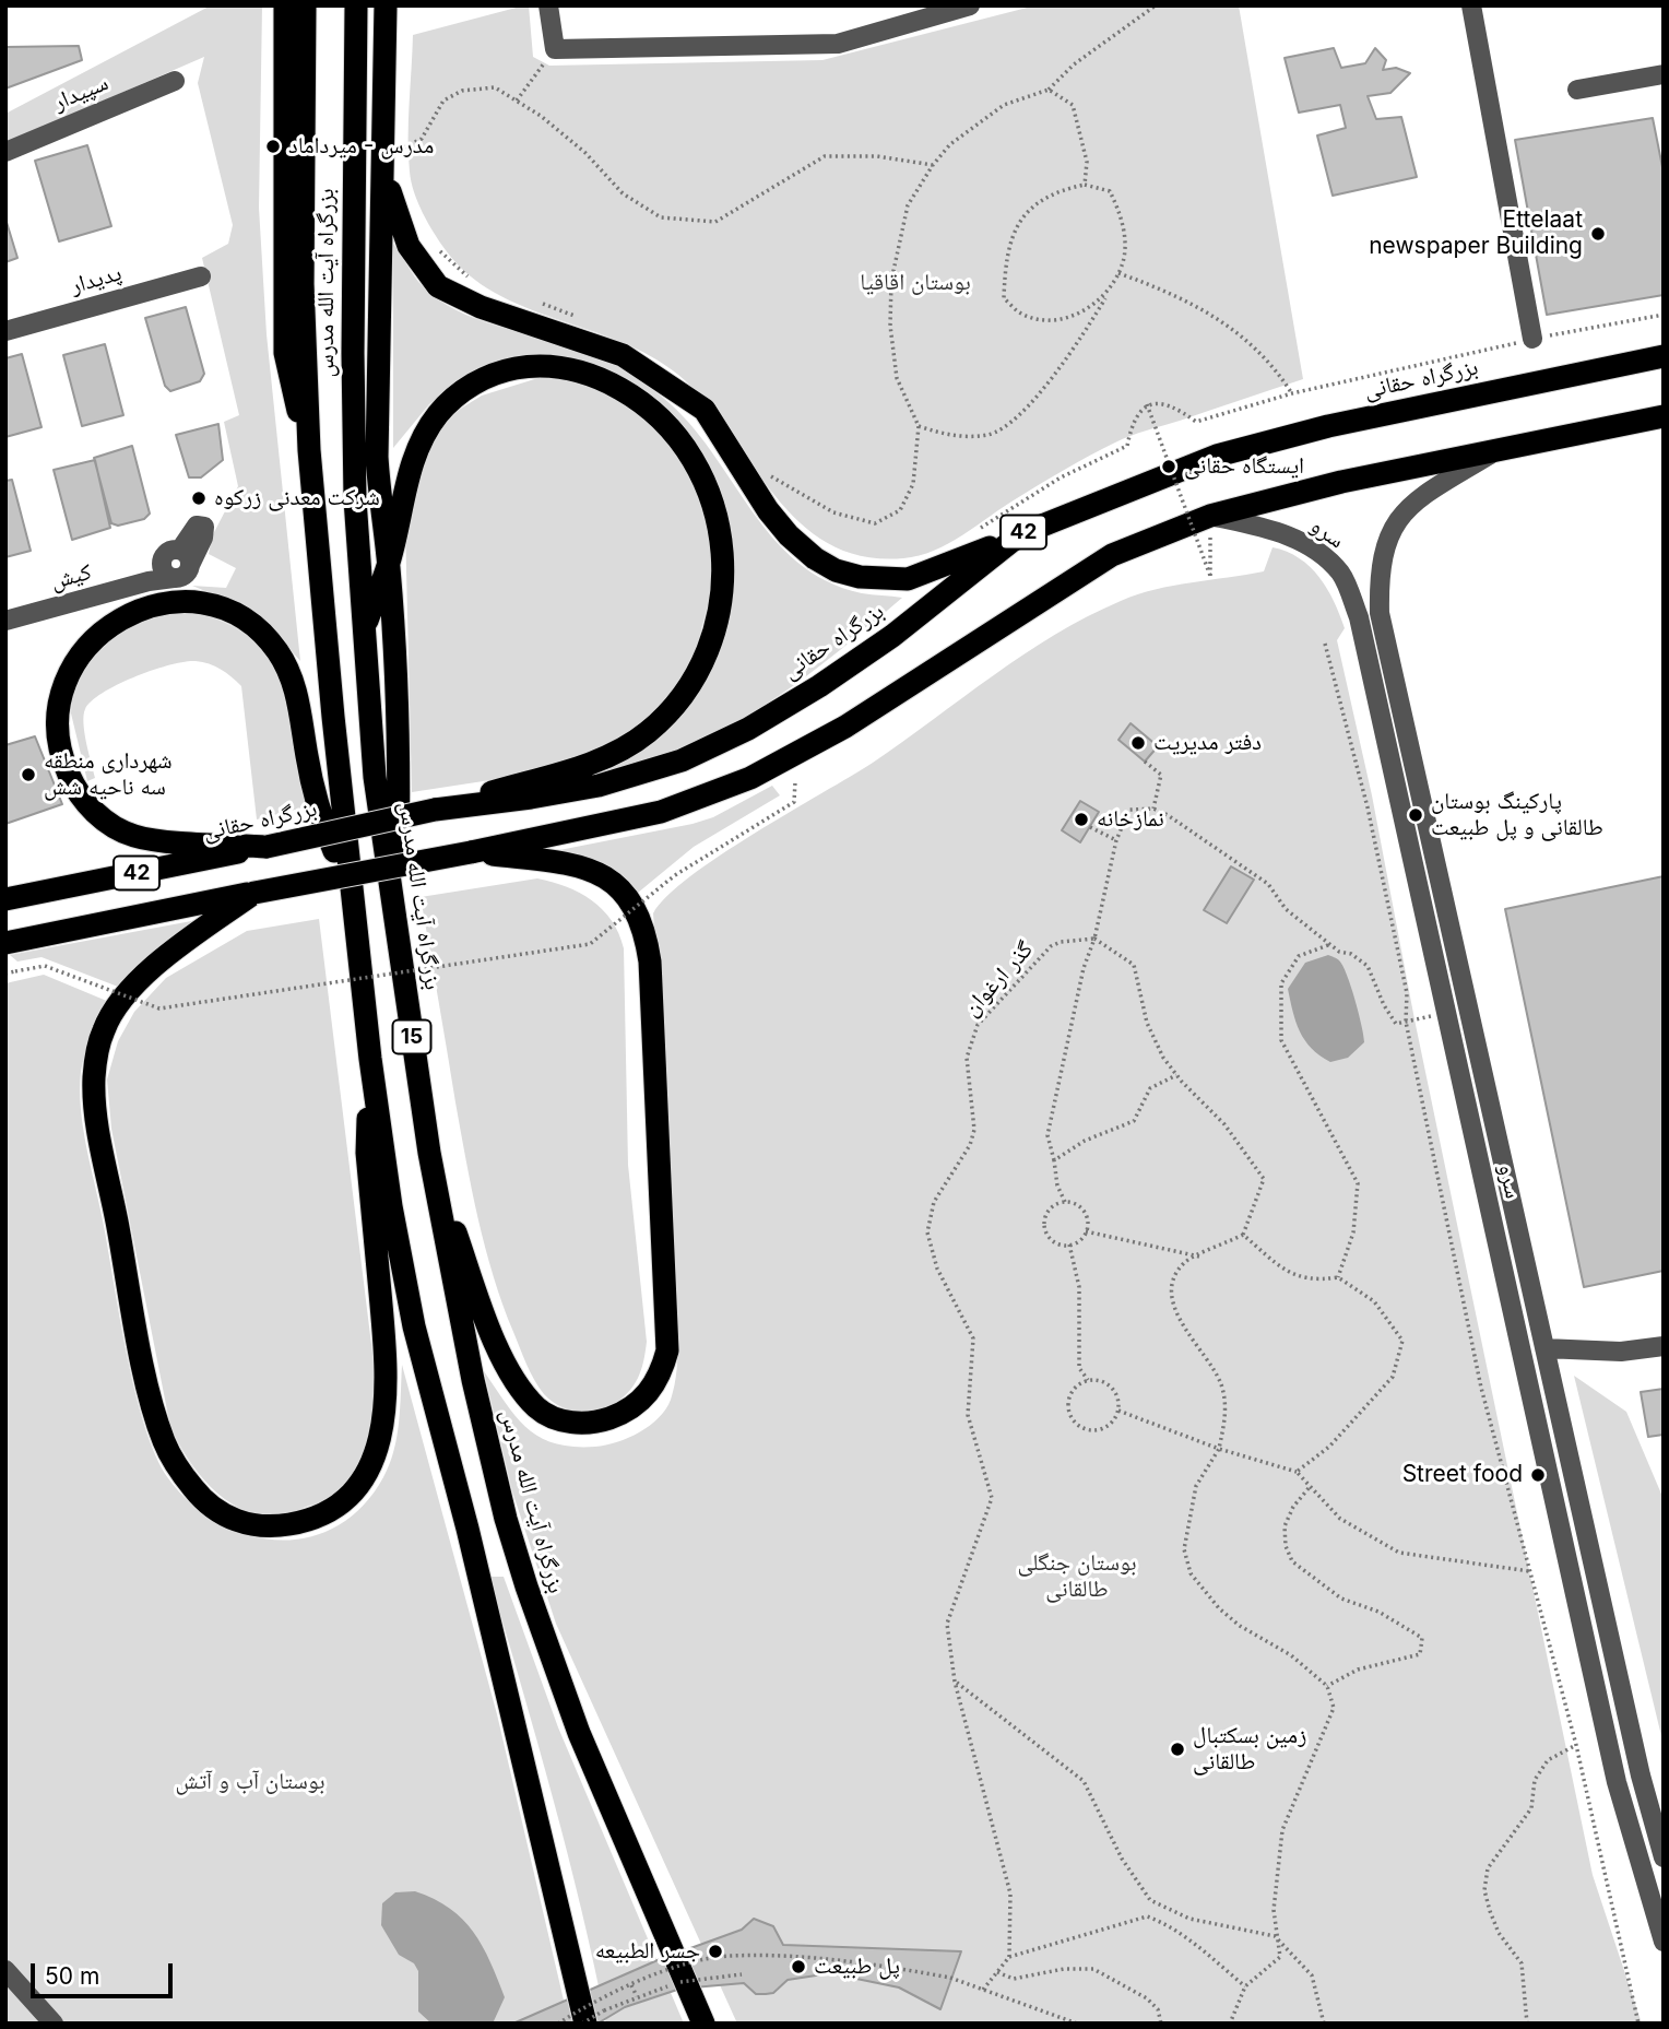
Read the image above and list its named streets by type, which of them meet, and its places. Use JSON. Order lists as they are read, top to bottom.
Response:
{
  "streets": {
    "highway": [
      "بزرگراه آیت الله مدرس",
      "بزرگراه حقانی",
      "42",
      "15"
    ],
    "street": [
      "سپیدار",
      "پدیدار",
      "سرو",
      "کیش"
    ],
    "path": ["گذر ارغوان"]
  },
  "crossings": [
    ["42", "سرو"]
  ],
  "parks": ["بوستان اقاقیا", "بوستان جنگلی طالقانی", "بوستان آب و آتش"],
  "places": [
    "مدرس - میرداماد",
    "Ettelaat newspaper Building",
    "ایستگاه حقانی",
    "شرکت معدنی زرکوه",
    "دفتر مدیریت",
    "شهرداری منطقه سه ناحیه شش",
    "پارکینگ بوستان طالقانی و پل طبیعت",
    "نمازخانه",
    "Street food",
    "زمین بسکتبال طالقانی",
    "جسر الطبيعه",
    "پل طبیعت"
  ],
  "scale_bar": "50 m"
}
